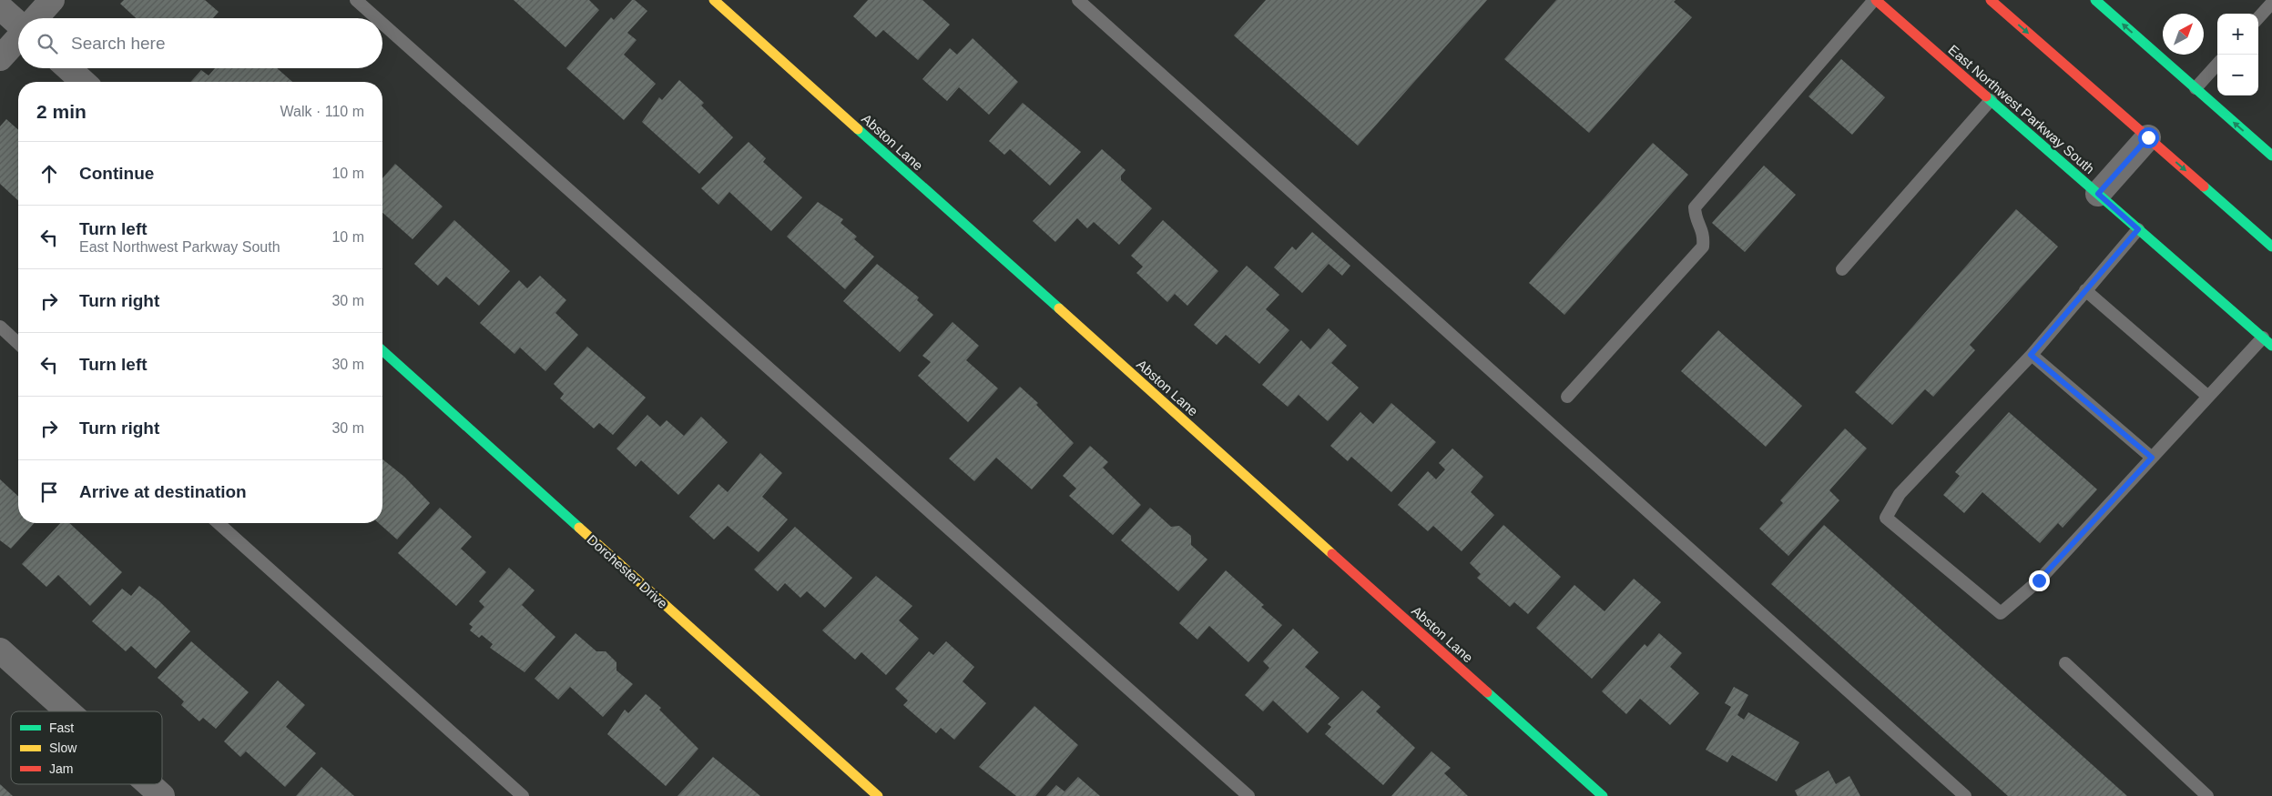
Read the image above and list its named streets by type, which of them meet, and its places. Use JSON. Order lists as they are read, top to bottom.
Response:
{
  "streets": {
    "street": ["East Northwest Parkway South", "Abston Lane", "Dorchester Drive"]
  },
  "legend": ["Fast", "Slow", "Jam"],
  "north": "top right",
  "page": {
    "map_buttons": ["+", "−"],
    "search": "Search here",
    "heading": ["2 min", "Walk · 110 m"],
    "list": [
      ["Continue", "10 m"],
      ["Turn left", "East Northwest Parkway South", "10 m"],
      ["Turn right", "30 m"],
      ["Turn left", "30 m"],
      ["Turn right", "30 m"],
      "Arrive at destination"
    ]
  }
}
